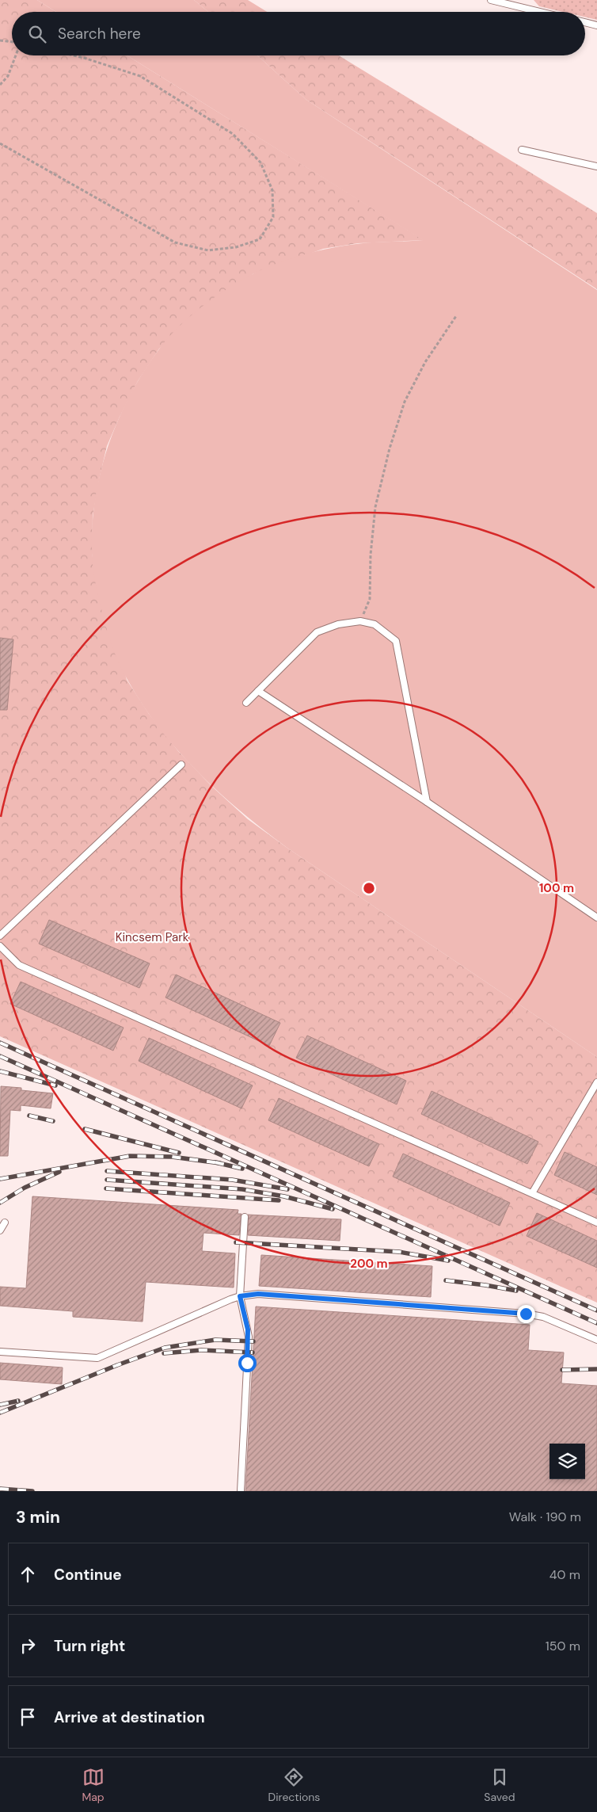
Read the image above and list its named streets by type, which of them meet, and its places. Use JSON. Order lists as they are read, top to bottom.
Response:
{
  "parks": ["Kincsem Park"],
  "page": {
    "search": "Search here",
    "heading": ["3 min", "Walk · 190 m"],
    "list": [
      ["Continue", "40 m"],
      ["Turn right", "150 m"],
      "Arrive at destination"
    ],
    "nav": ["Map", "Directions", "Saved"]
  },
  "rings": ["100 m", "200 m"]
}
